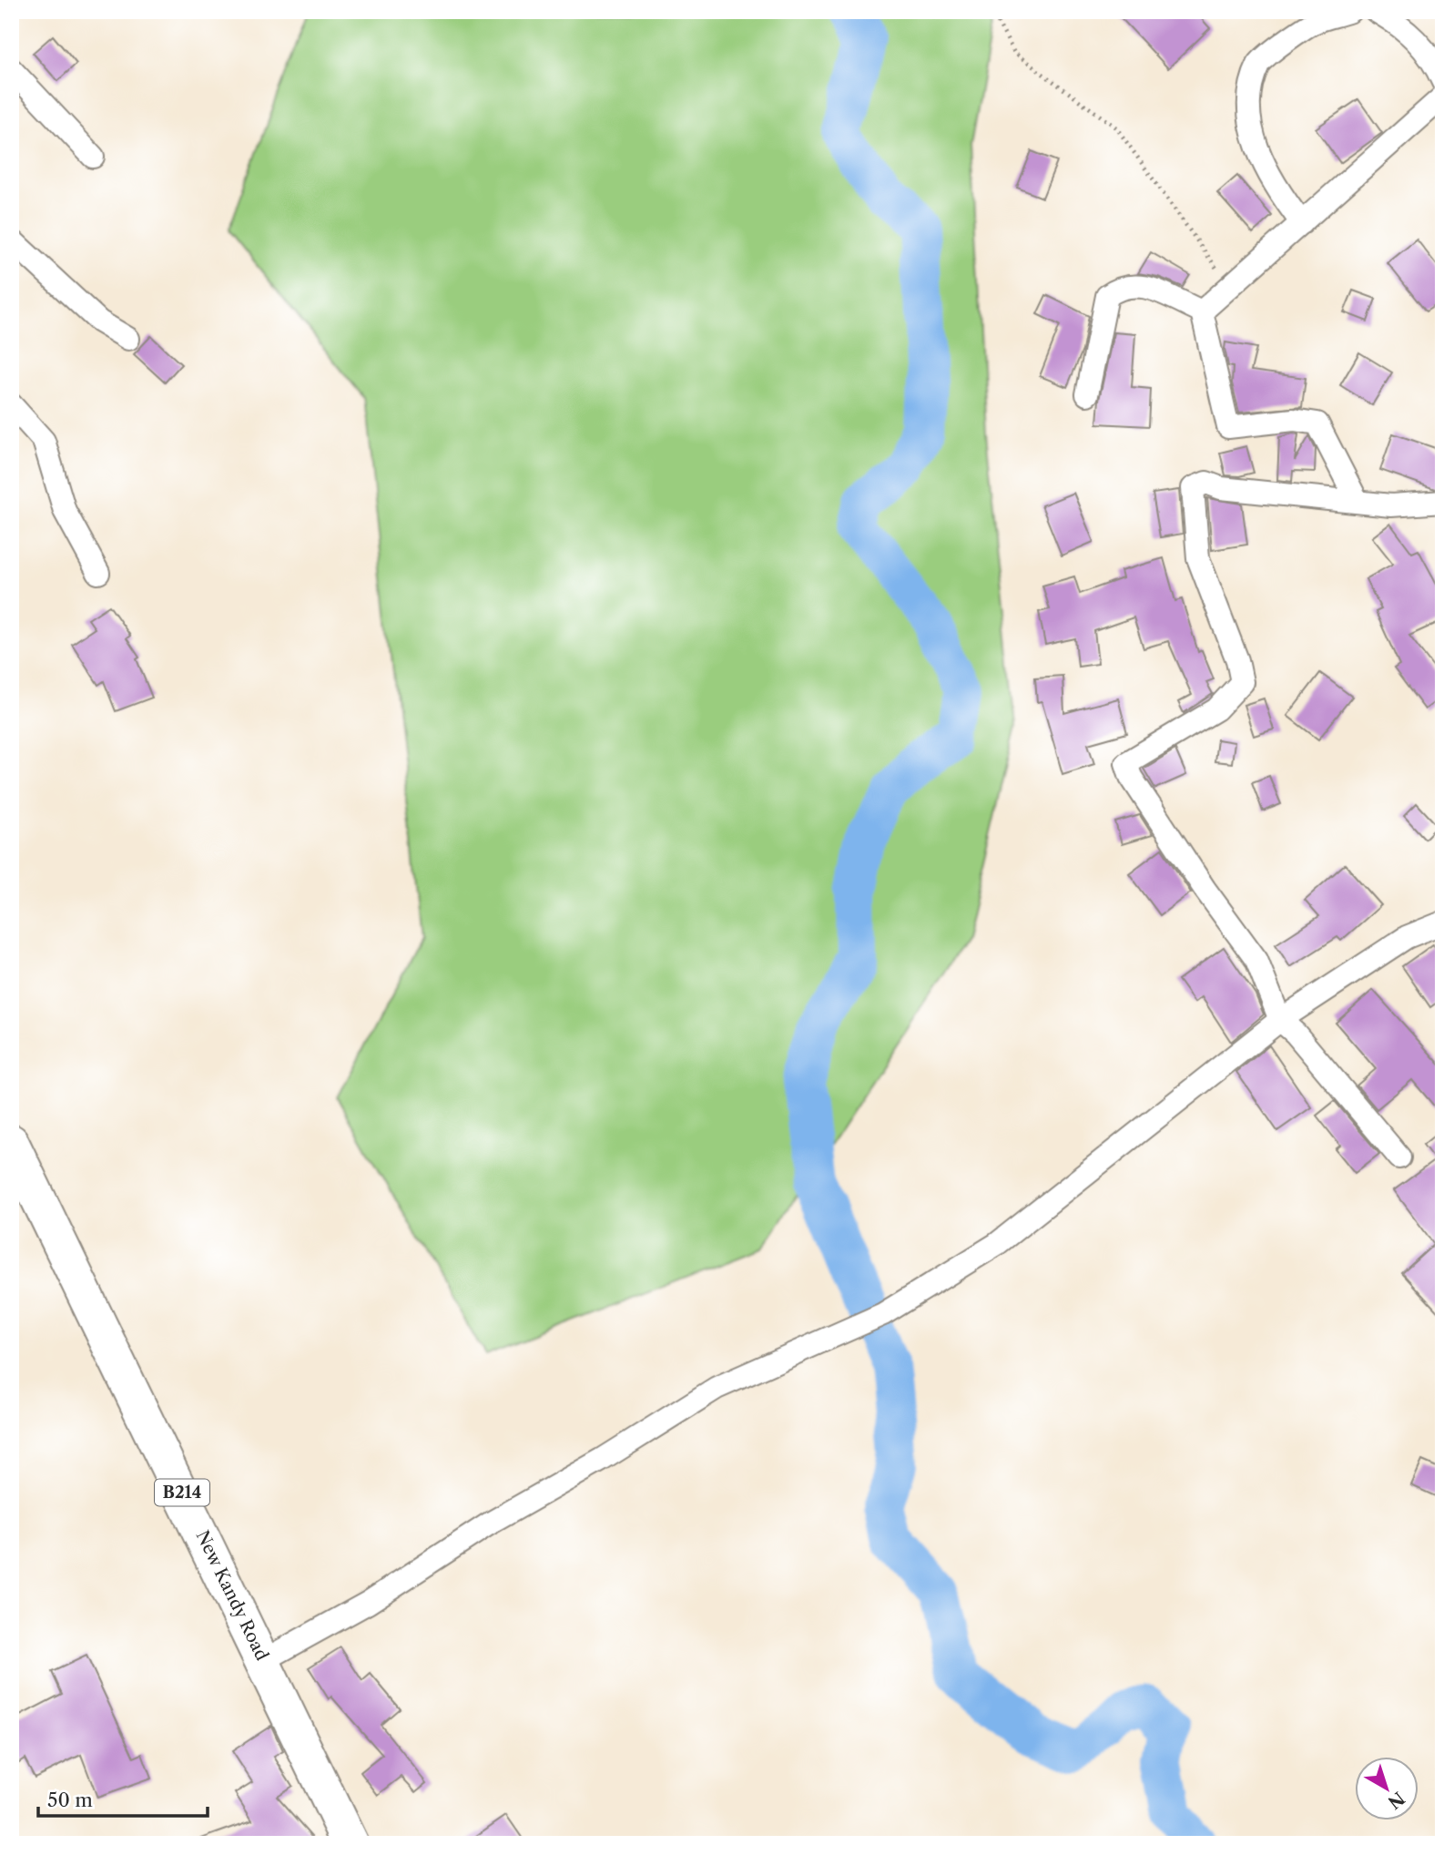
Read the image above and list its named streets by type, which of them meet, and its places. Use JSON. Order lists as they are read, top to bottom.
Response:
{
  "streets": {
    "main road": ["B214", "New Kandy Road"]
  },
  "scale_bar": "50 m",
  "north": "bottom right"
}
